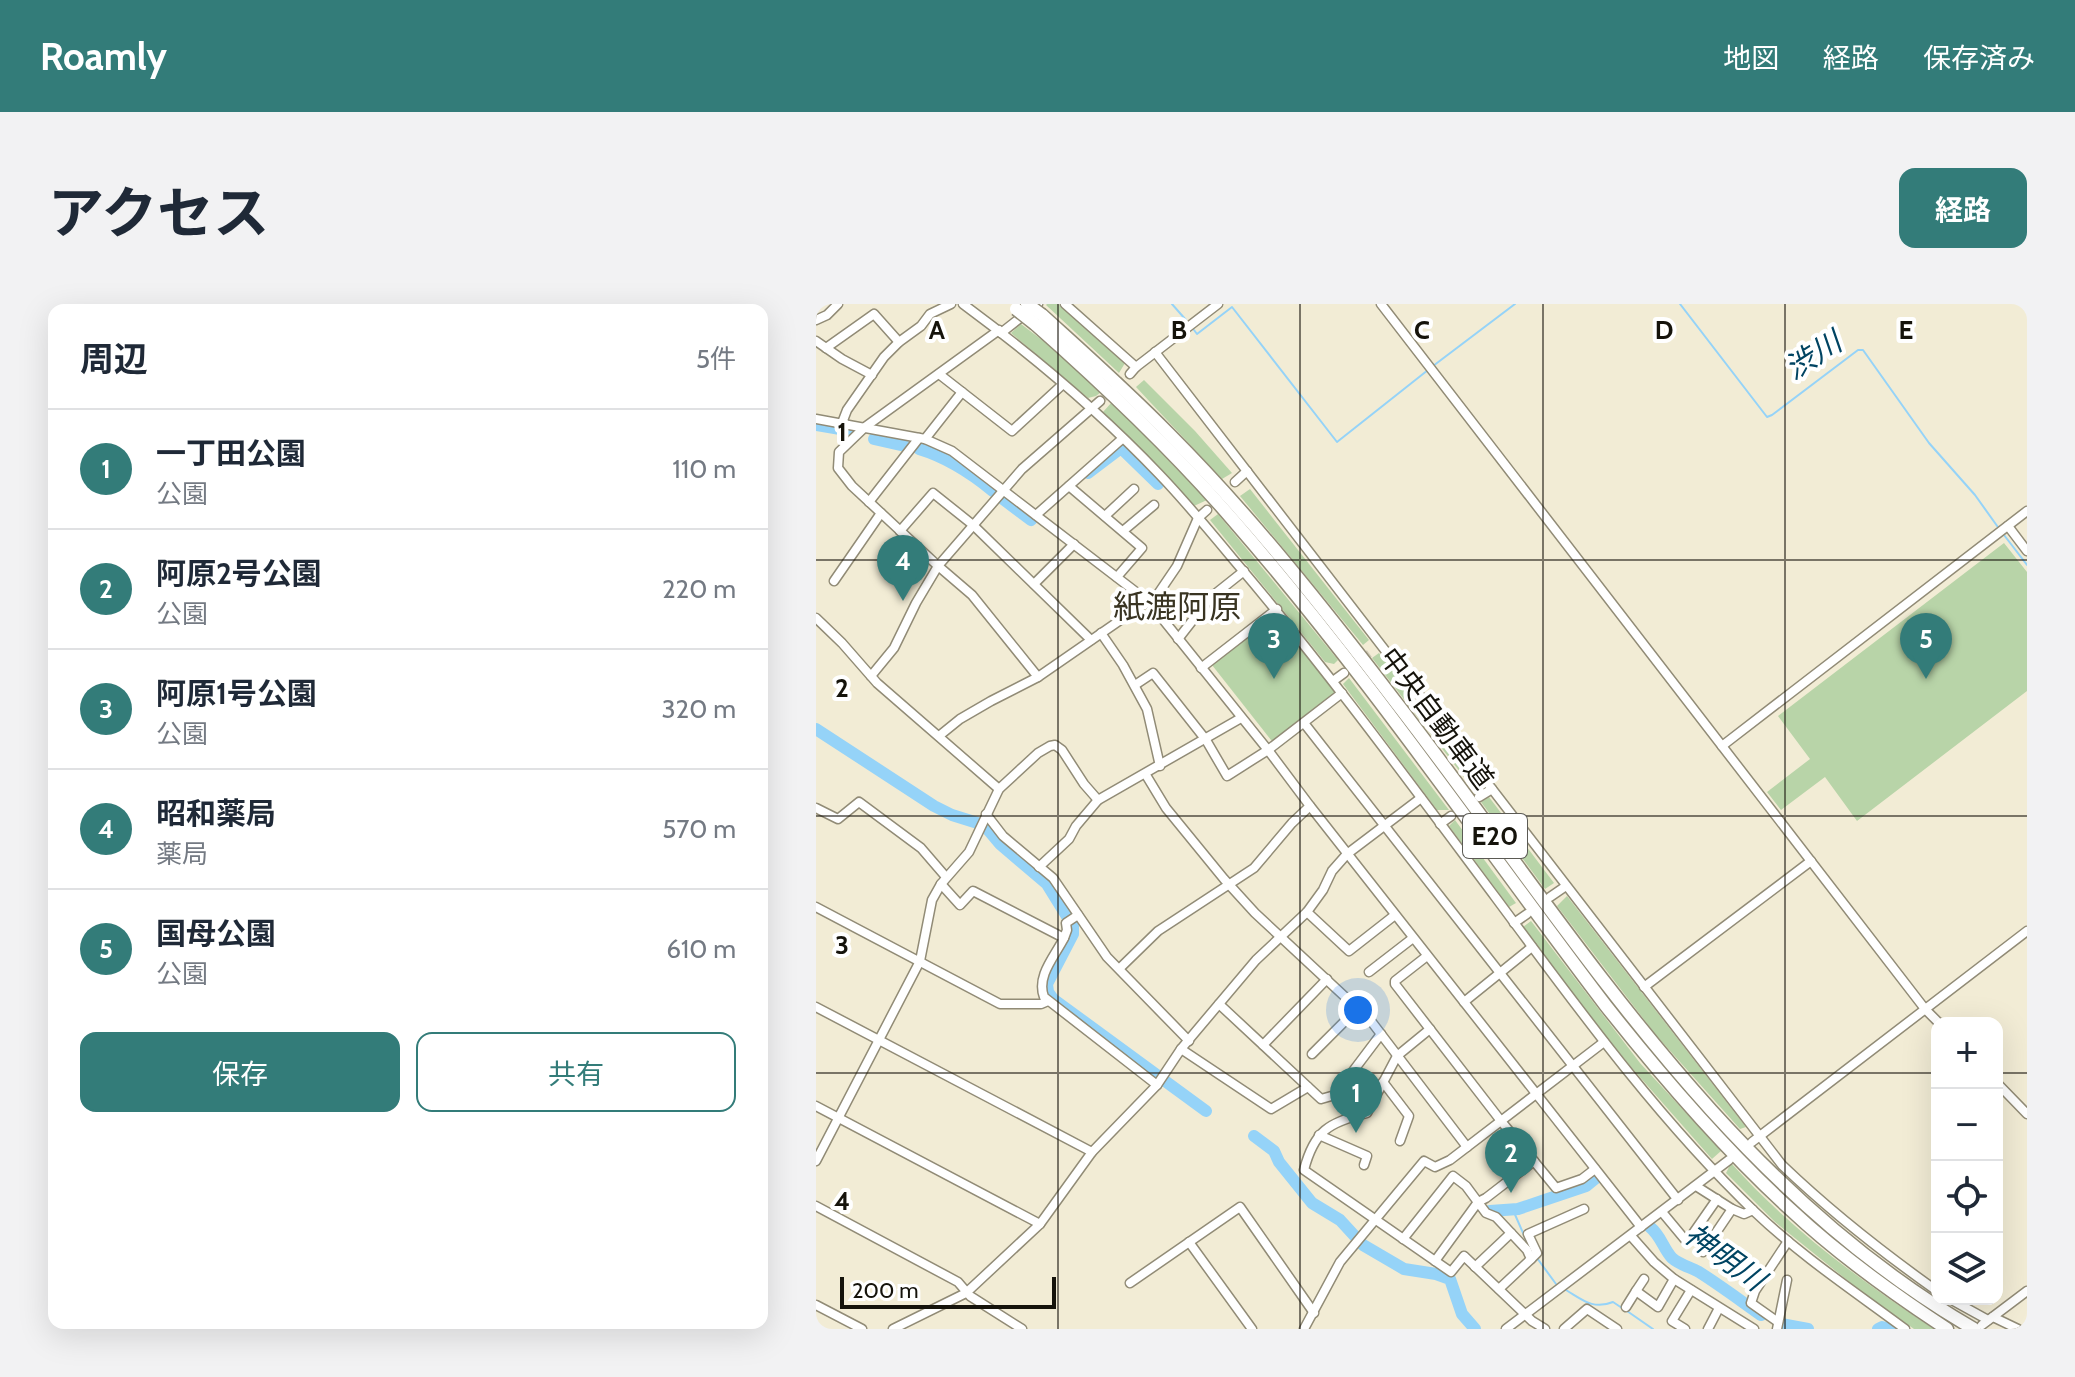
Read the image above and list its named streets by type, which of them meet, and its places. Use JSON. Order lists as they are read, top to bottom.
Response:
{
  "streets": {
    "highway": ["中央自動車道", "E20"]
  },
  "districts": ["紙漉阿原"],
  "water": ["渋川", "神明川"],
  "scale_bar": "200 m",
  "page": {
    "header": "Roamly",
    "nav": ["地図", "経路", "保存済み"],
    "title": "アクセス",
    "buttons": [
      "経路",
      ["保存", "共有"]
    ],
    "heading": ["周辺", "5件"],
    "list": [
      {
        "mark": "1",
        "name": "一丁田公園",
        "note": "公園",
        "value": "110 m"
      },
      {
        "mark": "2",
        "name": "阿原2号公園",
        "note": "公園",
        "value": "220 m"
      },
      {
        "mark": "3",
        "name": "阿原1号公園",
        "note": "公園",
        "value": "320 m"
      },
      {
        "mark": "4",
        "name": "昭和薬局",
        "note": "薬局",
        "value": "570 m"
      },
      {
        "mark": "5",
        "name": "国母公園",
        "note": "公園",
        "value": "610 m"
      }
    ],
    "pins": [
      "4",
      "3",
      "5",
      "1",
      "2"
    ],
    "map_buttons": ["+", "−"],
    "scale": "200 m"
  },
  "grid": {
    "columns": [
      "A",
      "B",
      "C",
      "D",
      "E"
    ],
    "rows": [
      "1",
      "2",
      "3",
      "4"
    ]
  }
}
